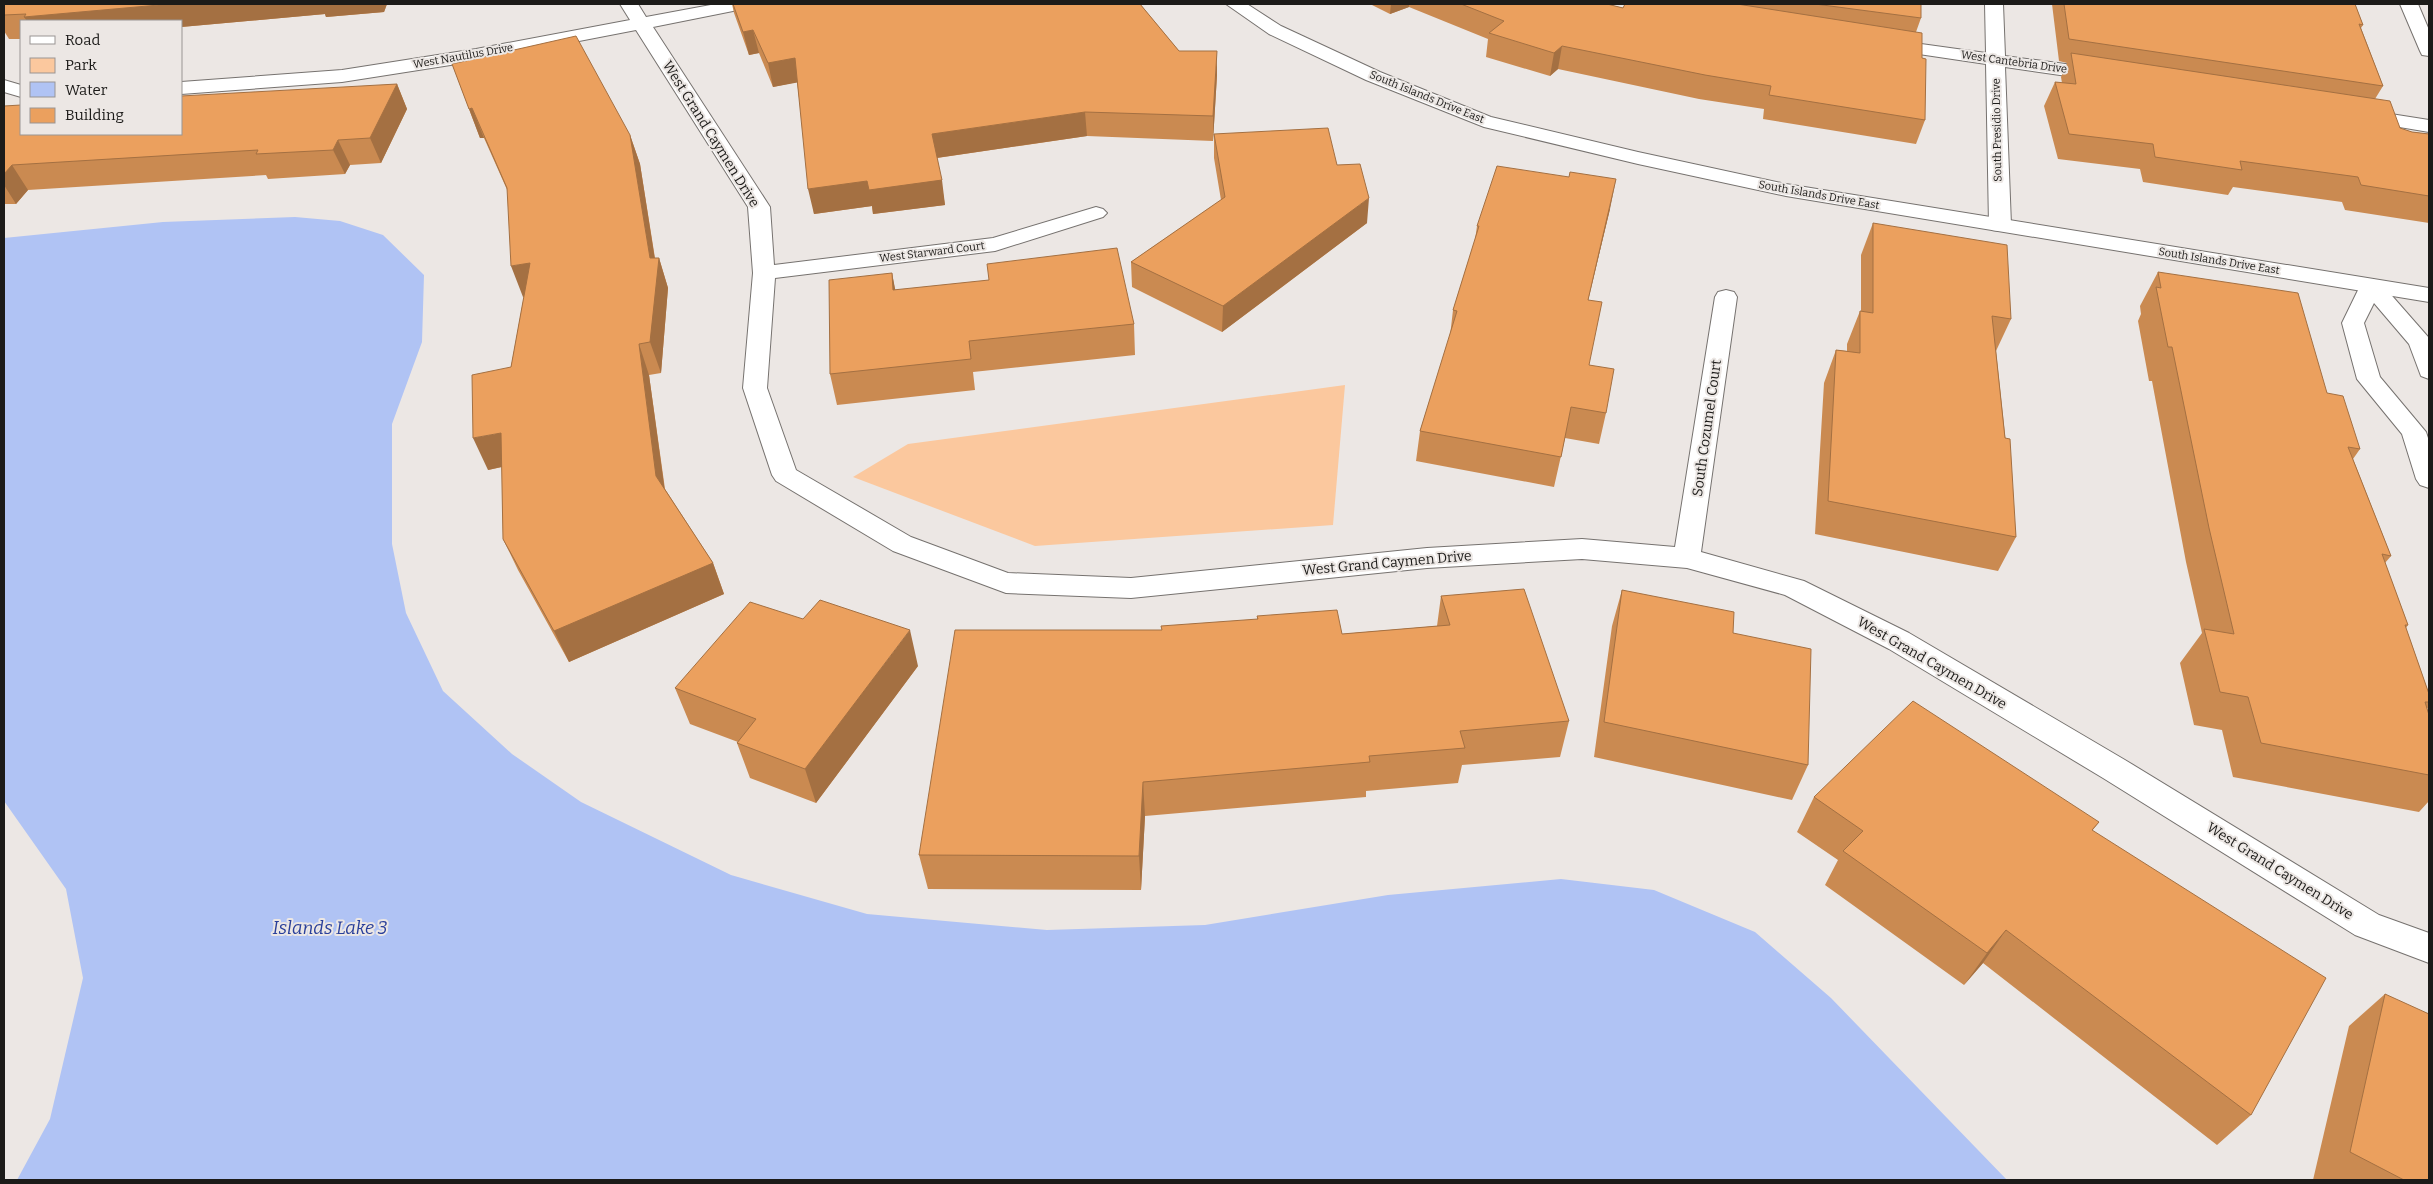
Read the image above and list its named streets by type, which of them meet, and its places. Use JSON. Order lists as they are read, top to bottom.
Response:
{
  "streets": {
    "street": [
      "West Nautilus Drive",
      "West Cantebria Drive",
      "South Islands Drive East",
      "South Presidio Drive",
      "West Grand Caymen Drive",
      "West Starward Court",
      "South Cozumel Court"
    ]
  },
  "crossings": [
    ["West Nautilus Drive", "West Grand Caymen Drive"],
    ["West Cantebria Drive", "South Presidio Drive"],
    ["South Islands Drive East", "South Presidio Drive"],
    ["West Grand Caymen Drive", "West Starward Court"],
    ["West Grand Caymen Drive", "South Cozumel Court"]
  ],
  "water": ["Islands Lake 3"],
  "legend": [
    "Road",
    "Park",
    "Water",
    "Building"
  ]
}
